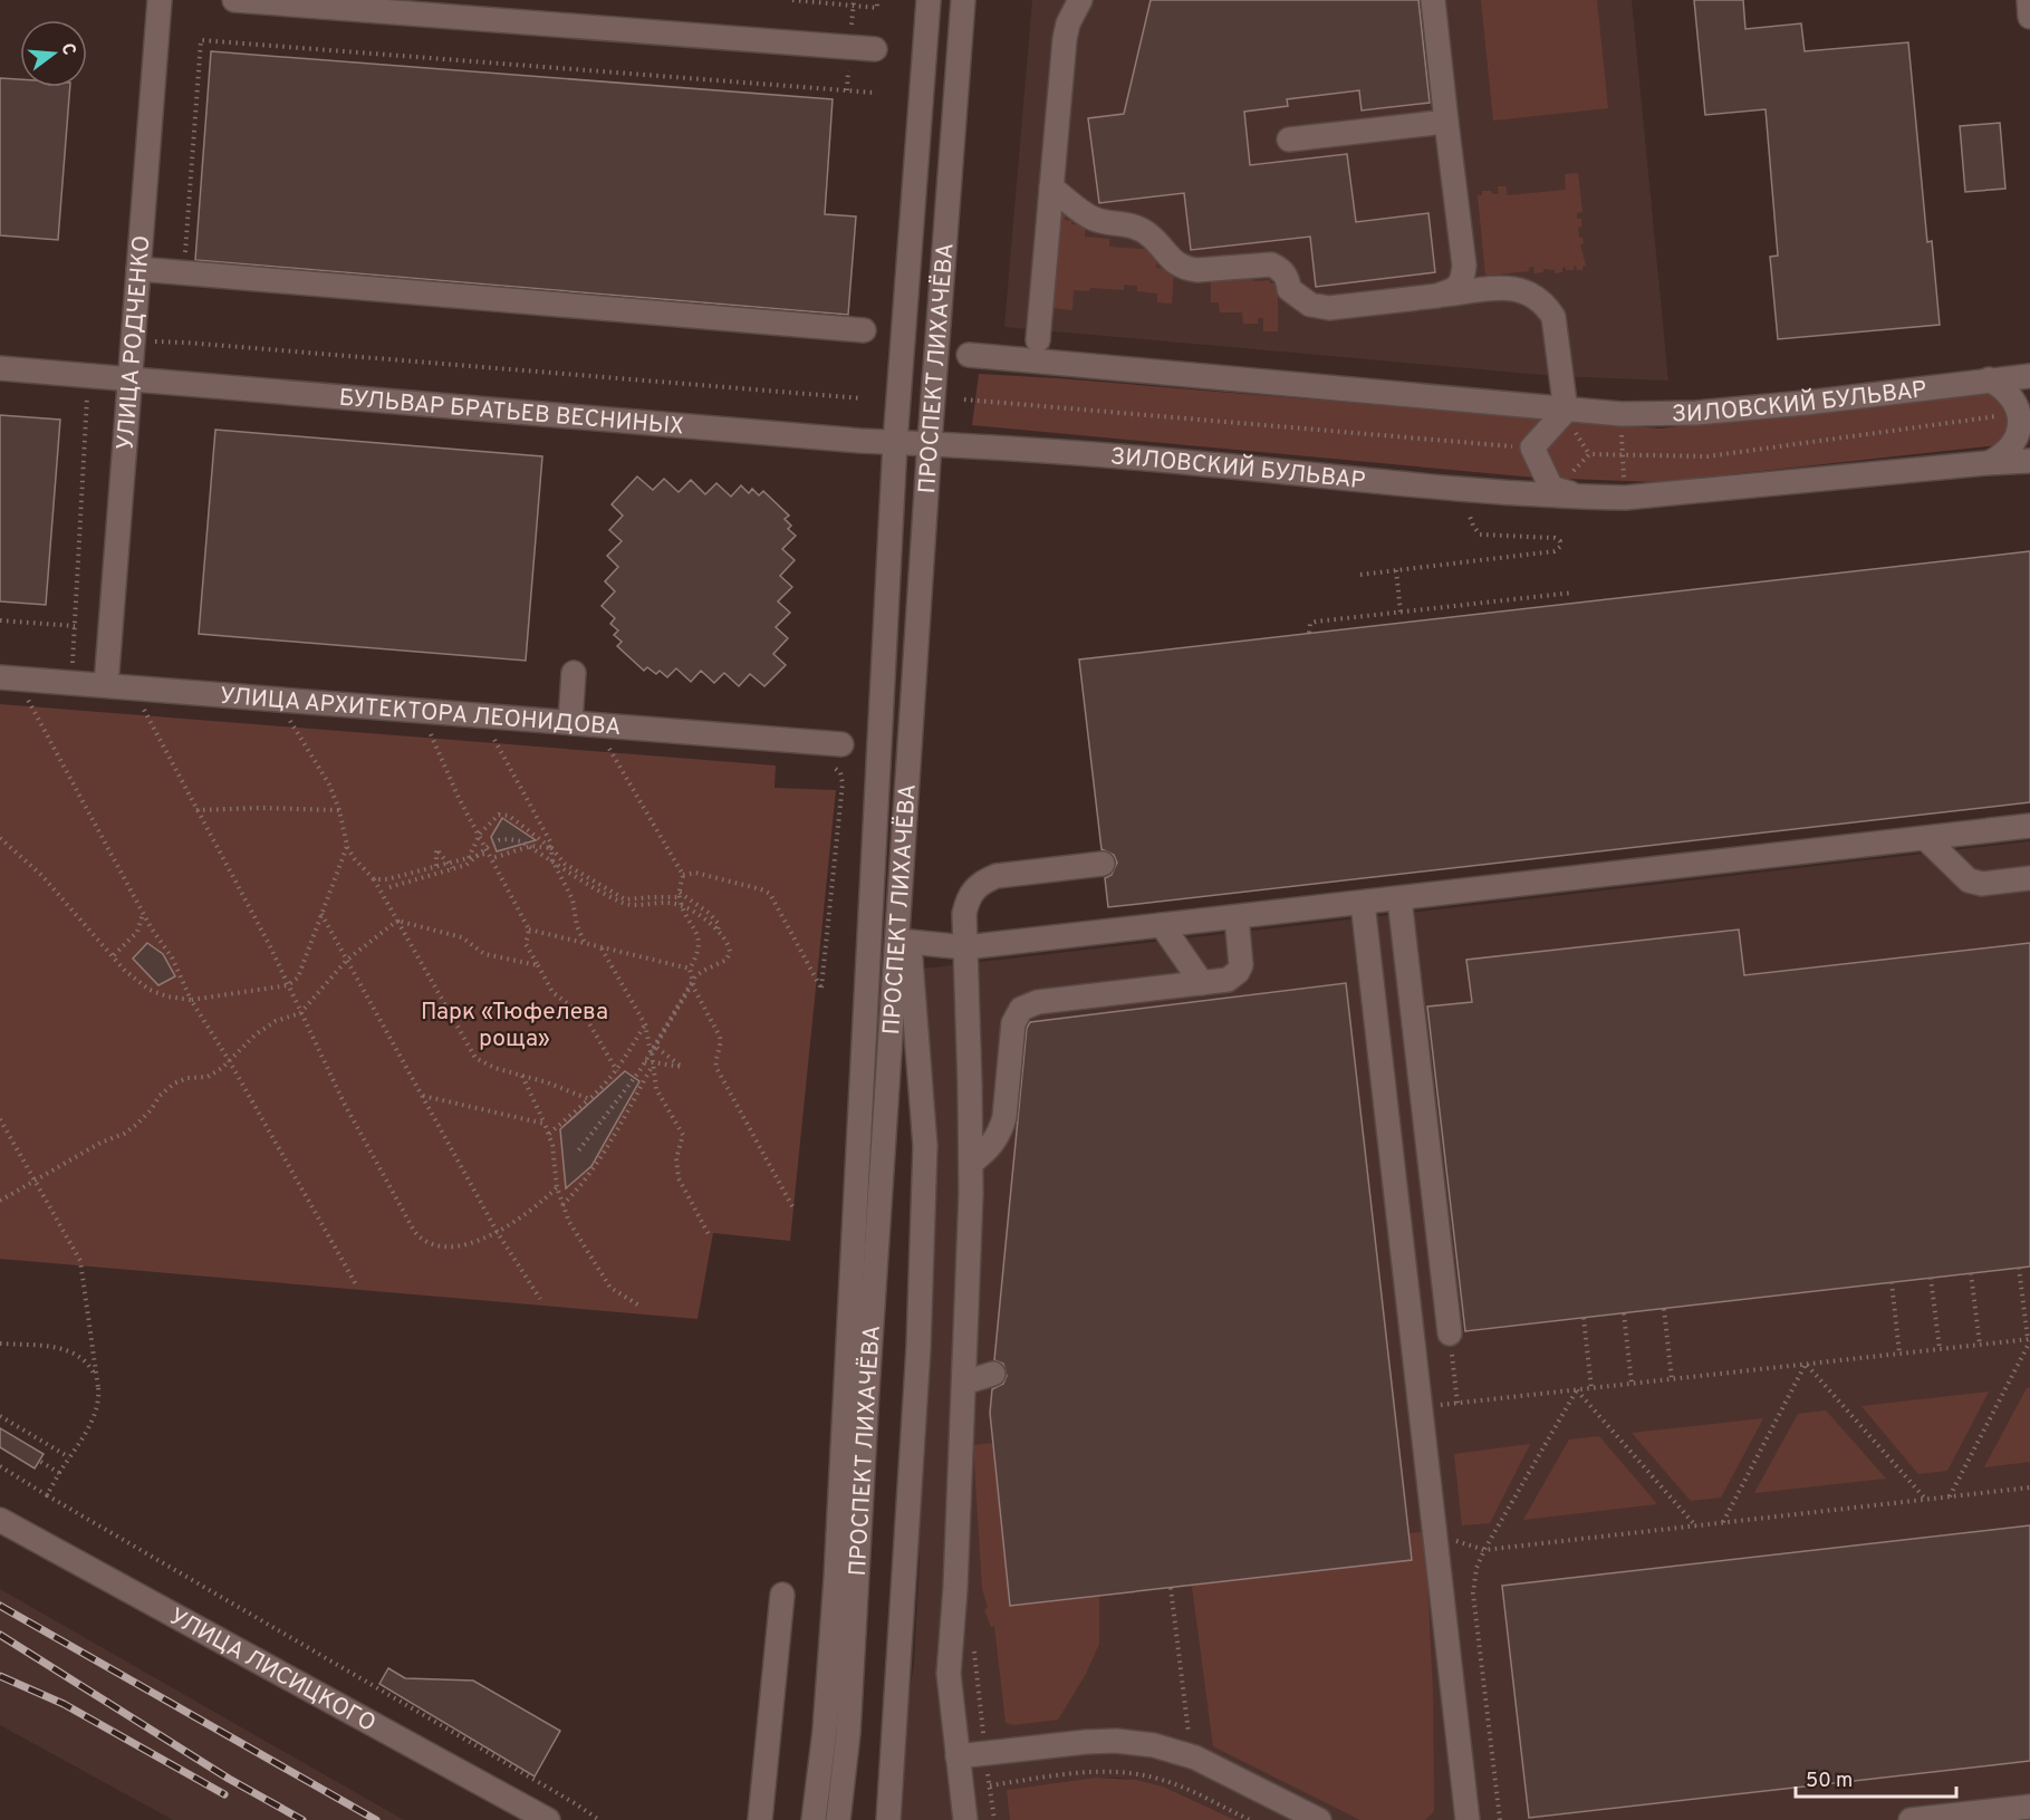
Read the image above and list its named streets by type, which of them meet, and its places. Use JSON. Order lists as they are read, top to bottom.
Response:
{
  "streets": {
    "street": [
      "УЛИЦА РОДЧЕНКО",
      "ПРОСПЕКТ ЛИХАЧЁВА",
      "ЗИЛОВСКИЙ БУЛЬВАР",
      "БУЛЬВАР БРАТЬЕВ ВЕСНИНЫХ",
      "УЛИЦА АРХИТЕКТОРА ЛЕОНИДОВА",
      "УЛИЦА ЛИСИЦКОГО"
    ]
  },
  "crossings": [
    ["УЛИЦА РОДЧЕНКО", "БУЛЬВАР БРАТЬЕВ ВЕСНИНЫХ"],
    ["УЛИЦА РОДЧЕНКО", "УЛИЦА АРХИТЕКТОРА ЛЕОНИДОВА"],
    ["ПРОСПЕКТ ЛИХАЧЁВА", "ЗИЛОВСКИЙ БУЛЬВАР"],
    ["ПРОСПЕКТ ЛИХАЧЁВА", "БУЛЬВАР БРАТЬЕВ ВЕСНИНЫХ"],
    ["ЗИЛОВСКИЙ БУЛЬВАР", "БУЛЬВАР БРАТЬЕВ ВЕСНИНЫХ"]
  ],
  "parks": ["Парк «Тюфелева роща»"],
  "scale_bar": "50 m",
  "north": "right"
}
